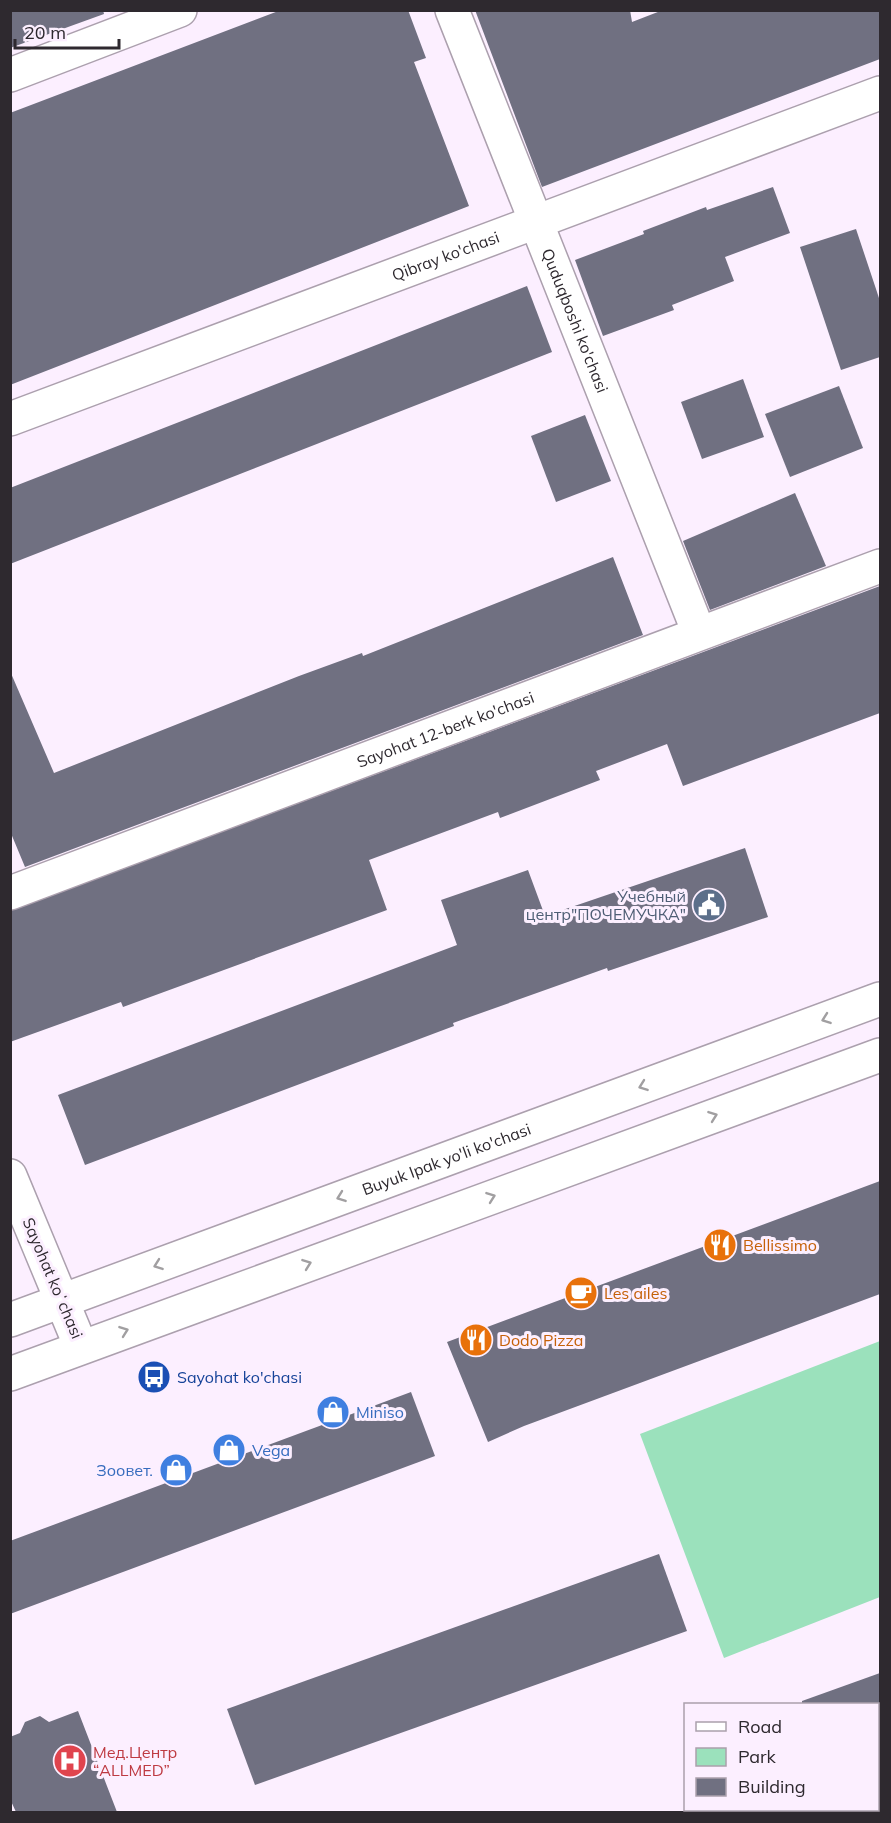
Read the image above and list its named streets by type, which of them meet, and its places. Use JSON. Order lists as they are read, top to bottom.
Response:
{
  "streets": {
    "street": [
      "Qibray ko'chasi",
      "Quduqboshi ko'chasi",
      "Sayohat 12-berk ko'chasi",
      "Buyuk Ipak yo'li ko'chasi",
      "Sayohat koʻchasi"
    ]
  },
  "crossings": [
    ["Qibray ko'chasi", "Quduqboshi ko'chasi"],
    ["Quduqboshi ko'chasi", "Sayohat 12-berk ko'chasi"],
    ["Buyuk Ipak yo'li ko'chasi", "Sayohat koʻchasi"]
  ],
  "places": {
    "public building": ["Учебный центр\"ПОЧЕМУЧКА\""],
    "restaurant": ["Bellissimo", "Dodo Pizza"],
    "cafe": ["Les ailes"],
    "bus stop": ["Sayohat ko'chasi"],
    "shop": ["Miniso", "Vega", "Зоовет."],
    "hospital": ["Мед.Центр “ALLMED”"]
  },
  "legend": ["Road", "Park", "Building"],
  "scale_bar": "20 m"
}
